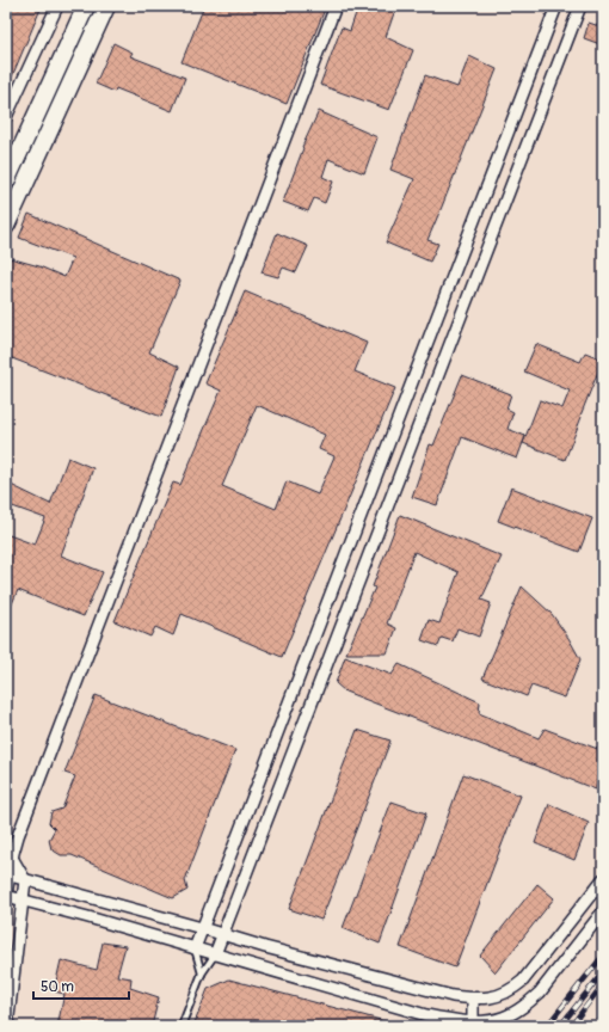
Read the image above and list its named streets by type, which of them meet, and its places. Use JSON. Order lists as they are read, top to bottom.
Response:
{
  "scale_bar": "50 m"
}
